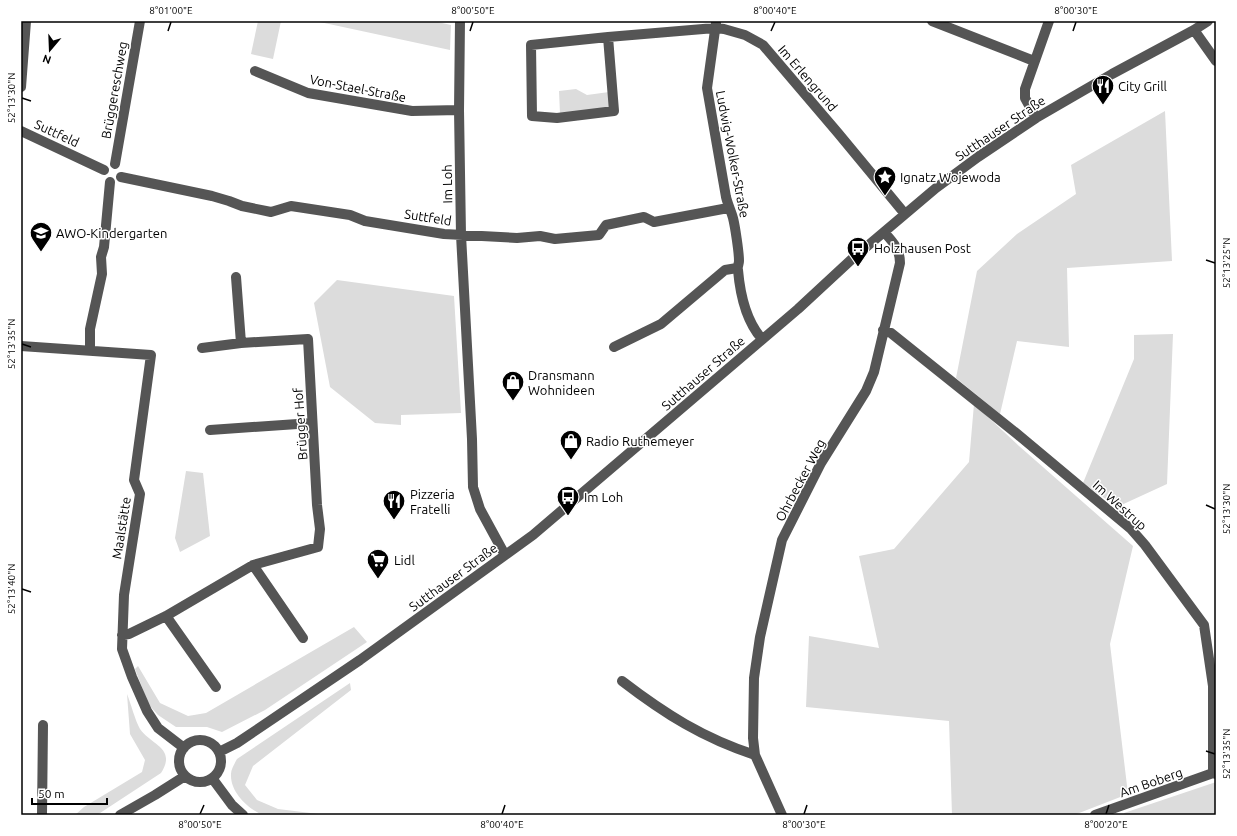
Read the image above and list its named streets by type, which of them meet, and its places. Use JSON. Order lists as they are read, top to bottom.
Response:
{
  "streets": {
    "street": [
      "Im Erlengrund",
      "Von-Stael-Straße",
      "Brüggereschweg",
      "Sutthauser Straße",
      "Suttfeld",
      "Ludwig-Wolker-Straße",
      "Im Loh",
      "Brügger Hof",
      "Ohrbecker Weg",
      "Im Westrup",
      "Maalstätte",
      "Am Boberg"
    ]
  },
  "crossings": [
    ["Im Erlengrund", "Sutthauser Straße"],
    ["Im Erlengrund", "Ludwig-Wolker-Straße"],
    ["Von-Stael-Straße", "Im Loh"],
    ["Brüggereschweg", "Suttfeld"],
    ["Sutthauser Straße", "Ludwig-Wolker-Straße"],
    ["Sutthauser Straße", "Im Loh"],
    ["Sutthauser Straße", "Ohrbecker Weg"],
    ["Sutthauser Straße", "Maalstätte"],
    ["Suttfeld", "Ludwig-Wolker-Straße"],
    ["Suttfeld", "Im Loh"],
    ["Brügger Hof", "Maalstätte"],
    ["Ohrbecker Weg", "Im Westrup"],
    ["Im Westrup", "Am Boberg"]
  ],
  "places": {
    "restaurant": ["City Grill", "Pizzeria Fratelli"],
    "place": ["Ignatz Wojewoda"],
    "school or university": ["AWO-Kindergarten"],
    "bus stop": ["Holzhausen Post", "Im Loh"],
    "shop": ["Dransmann Wohnideen", "Radio Ruthemeyer"],
    "supermarket": ["Lidl"]
  },
  "scale_bar": "50 m",
  "north": "bottom",
  "coordinates": [
    "8°01'00\"E",
    "8°00'50\"E",
    "8°00'40\"E",
    "8°00'30\"E",
    "52°13'30\"N",
    "52°13'25\"N",
    "52°13'35\"N",
    "52°13'40\"N",
    "8°00'20\"E"
  ]
}
